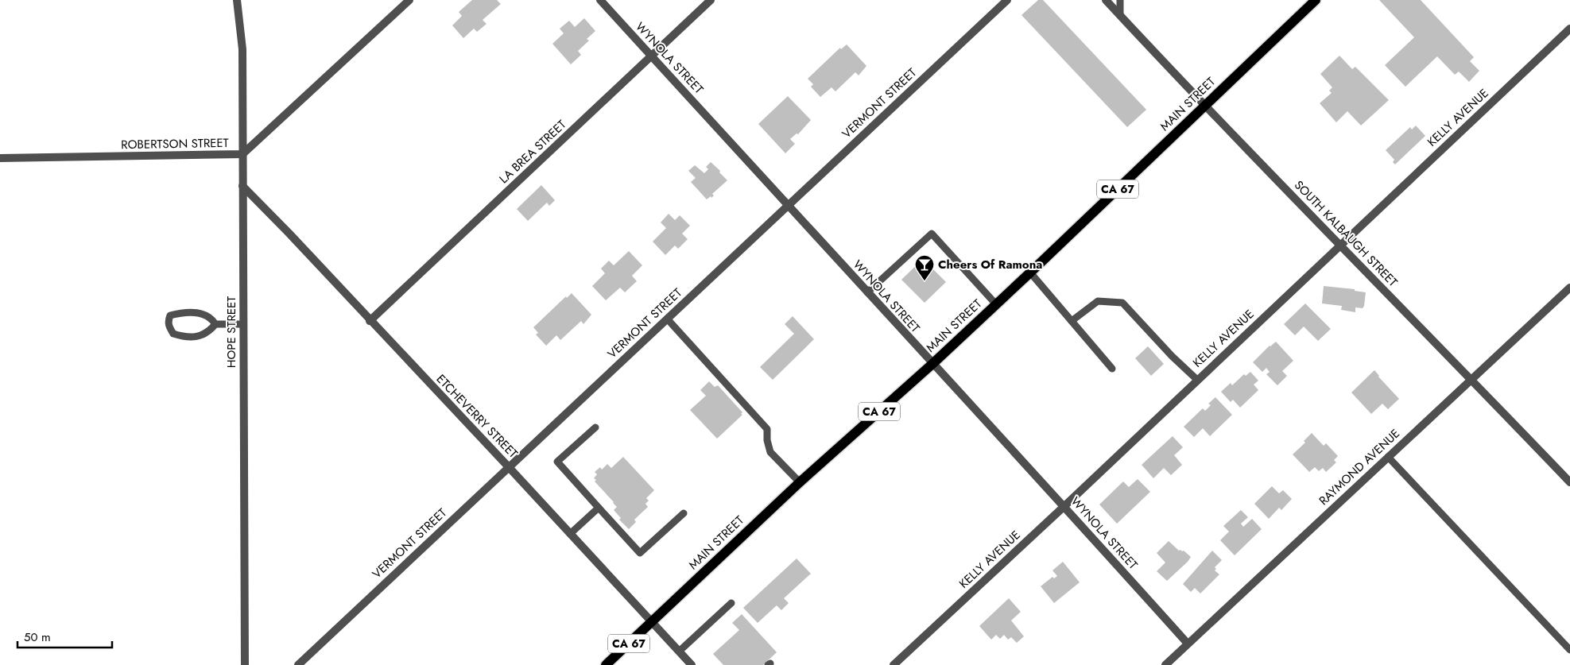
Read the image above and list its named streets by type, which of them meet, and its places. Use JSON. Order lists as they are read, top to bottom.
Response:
{
  "streets": {
    "main road": ["MAIN STREET", "CA 67"],
    "street": [
      "WYNOLA STREET",
      "VERMONT STREET",
      "KELLY AVENUE",
      "ROBERTSON STREET",
      "LA BREA STREET",
      "SOUTH KALBAUGH STREET",
      "HOPE STREET",
      "ETCHEVERRY STREET",
      "RAYMOND AVENUE"
    ]
  },
  "crossings": [
    ["WYNOLA STREET", "VERMONT STREET"],
    ["WYNOLA STREET", "MAIN STREET"],
    ["WYNOLA STREET", "KELLY AVENUE"],
    ["WYNOLA STREET", "LA BREA STREET"],
    ["WYNOLA STREET", "RAYMOND AVENUE"],
    ["VERMONT STREET", "ETCHEVERRY STREET"],
    ["MAIN STREET", "SOUTH KALBAUGH STREET"],
    ["MAIN STREET", "ETCHEVERRY STREET"],
    ["KELLY AVENUE", "SOUTH KALBAUGH STREET"],
    ["ROBERTSON STREET", "HOPE STREET"],
    ["LA BREA STREET", "ETCHEVERRY STREET"],
    ["SOUTH KALBAUGH STREET", "RAYMOND AVENUE"],
    ["HOPE STREET", "ETCHEVERRY STREET"]
  ],
  "places": {
    "bar": ["Cheers Of Ramona"]
  },
  "scale_bar": "50 m"
}
